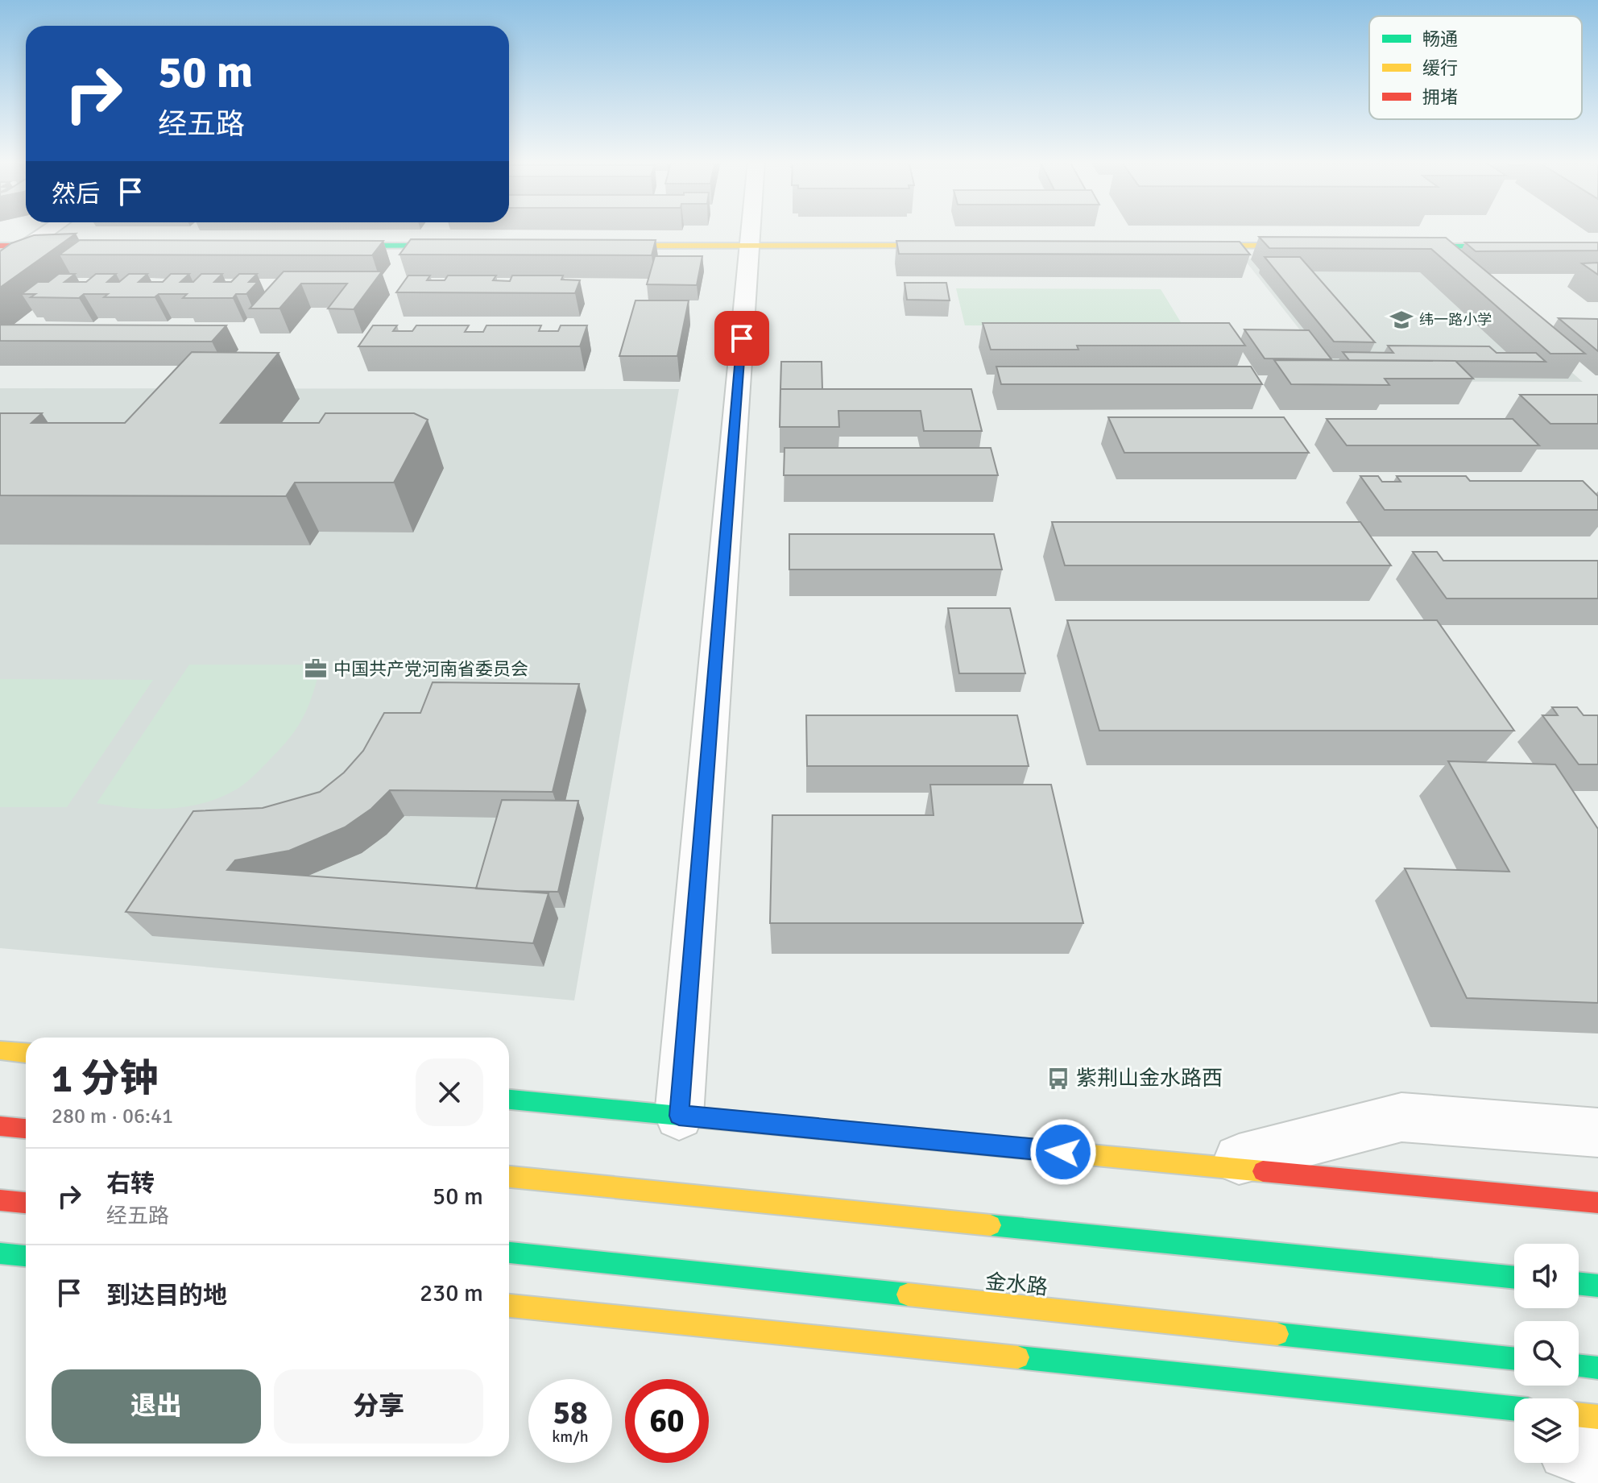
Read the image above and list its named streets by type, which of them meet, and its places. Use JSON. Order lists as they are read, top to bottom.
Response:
{
  "streets": {
    "main road": ["金水路"]
  },
  "places": {
    "school or university": ["纬一路小学"],
    "office": ["中国共产党河南省委员会"],
    "bus stop": ["紫荆山金水路西"]
  },
  "legend": ["畅通", "缓行", "拥堵"],
  "page": {
    "turn": ["50 m", "经五路"],
    "then": "然后",
    "heading": ["1 分钟", "280 m · 06:41"],
    "list": [
      {
        "name": "右转",
        "note": "经五路",
        "value": "50 m"
      },
      {
        "name": "到达目的地",
        "value": "230 m"
      }
    ],
    "buttons": ["退出", "分享"],
    "speed": "58 km/h",
    "limit": "60"
  }
}
